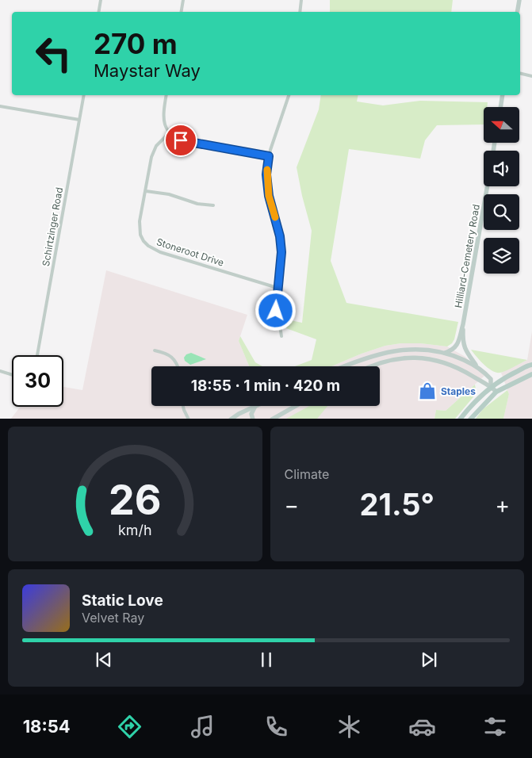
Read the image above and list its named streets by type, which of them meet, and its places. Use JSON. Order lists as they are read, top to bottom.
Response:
{
  "streets": {
    "main road": ["Hilliard-Cemetery Road"],
    "street": ["Schirtzinger Road", "Stoneroot Drive"]
  },
  "places": {
    "shop": ["Staples"]
  },
  "north": "left",
  "page": {
    "turn": ["270 m", "Maystar Way"],
    "limit": "30",
    "trip": "18:55 · 1 min · 420 m",
    "tile": "Climate",
    "heat": ["−", "21.5°", "+"],
    "song": ["Static Love", "Velvet Ray"],
    "tabs": "18:54",
    "gauge": ["26", "km/h"]
  }
}
